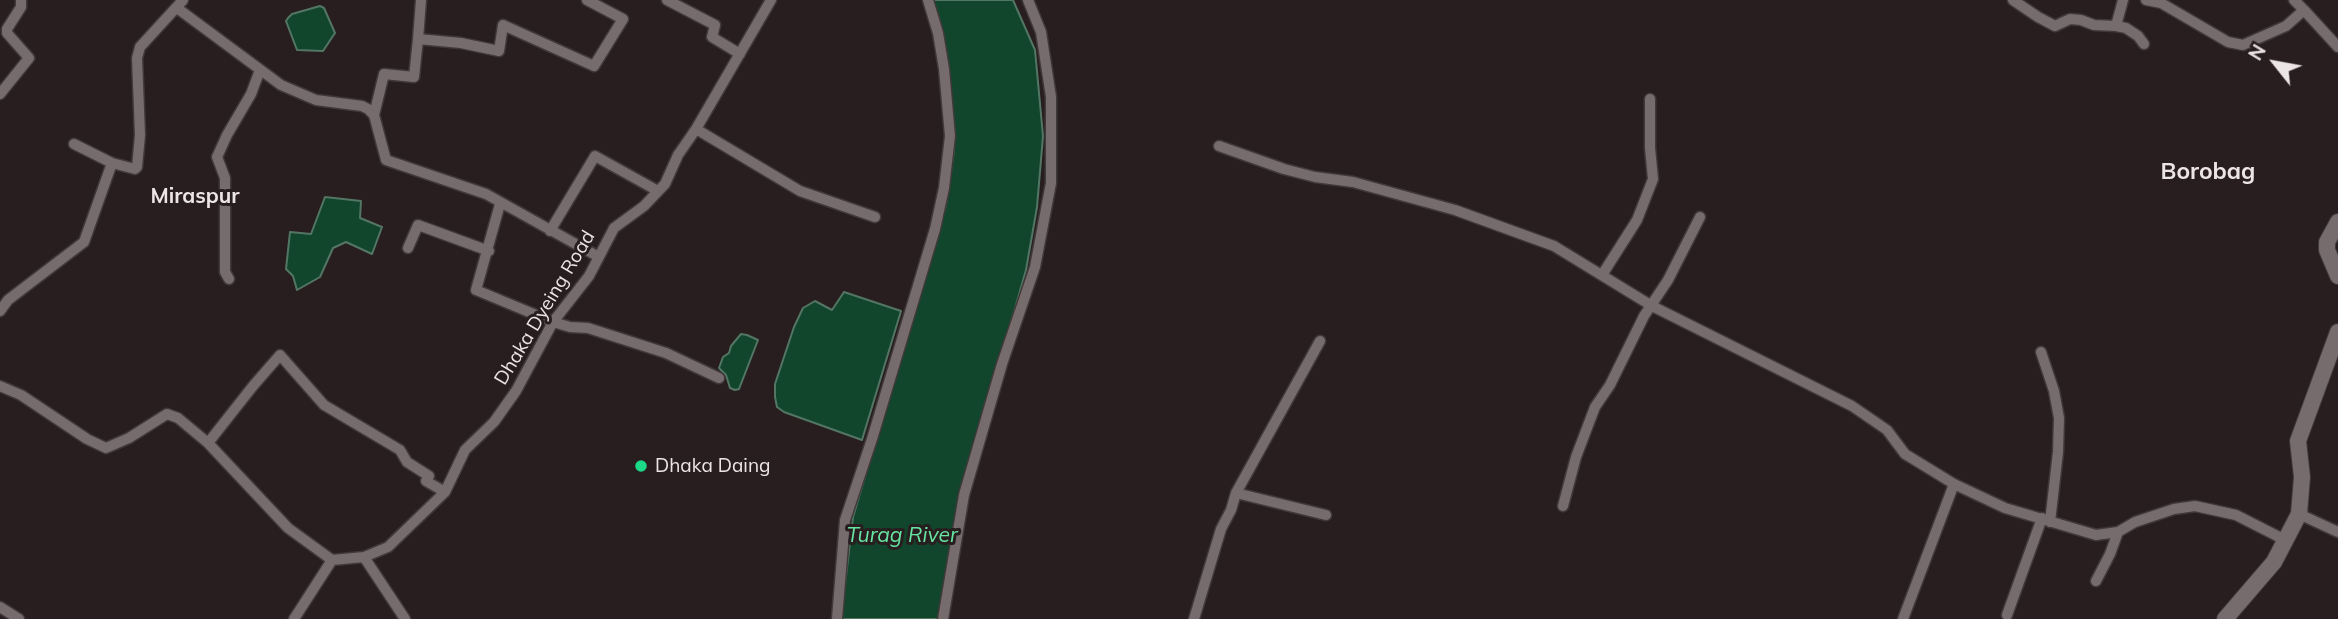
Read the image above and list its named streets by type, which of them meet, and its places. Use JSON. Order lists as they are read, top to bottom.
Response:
{
  "streets": {
    "street": ["Dhaka Dyeing Road"]
  },
  "districts": ["Borobag", "Miraspur"],
  "water": ["Turag River"],
  "places": ["Dhaka Daing"],
  "north": "top left"
}
